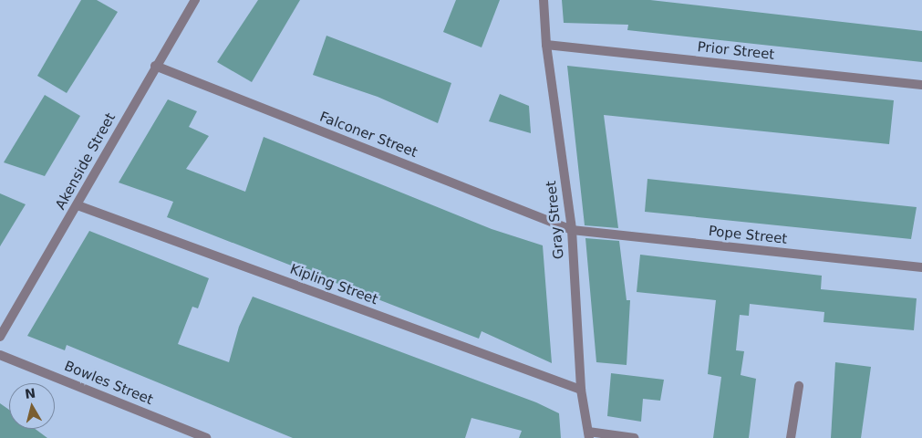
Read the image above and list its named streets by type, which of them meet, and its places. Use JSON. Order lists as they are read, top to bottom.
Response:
{
  "streets": {
    "street": [
      "Prior Street",
      "Falconer Street",
      "Akenside Street",
      "Gray Street",
      "Pope Street",
      "Kipling Street",
      "Bowles Street"
    ]
  },
  "crossings": [
    ["Prior Street", "Gray Street"],
    ["Falconer Street", "Akenside Street"],
    ["Falconer Street", "Gray Street"],
    ["Falconer Street", "Pope Street"],
    ["Akenside Street", "Kipling Street"],
    ["Gray Street", "Pope Street"],
    ["Gray Street", "Kipling Street"]
  ],
  "north": "top"
}
